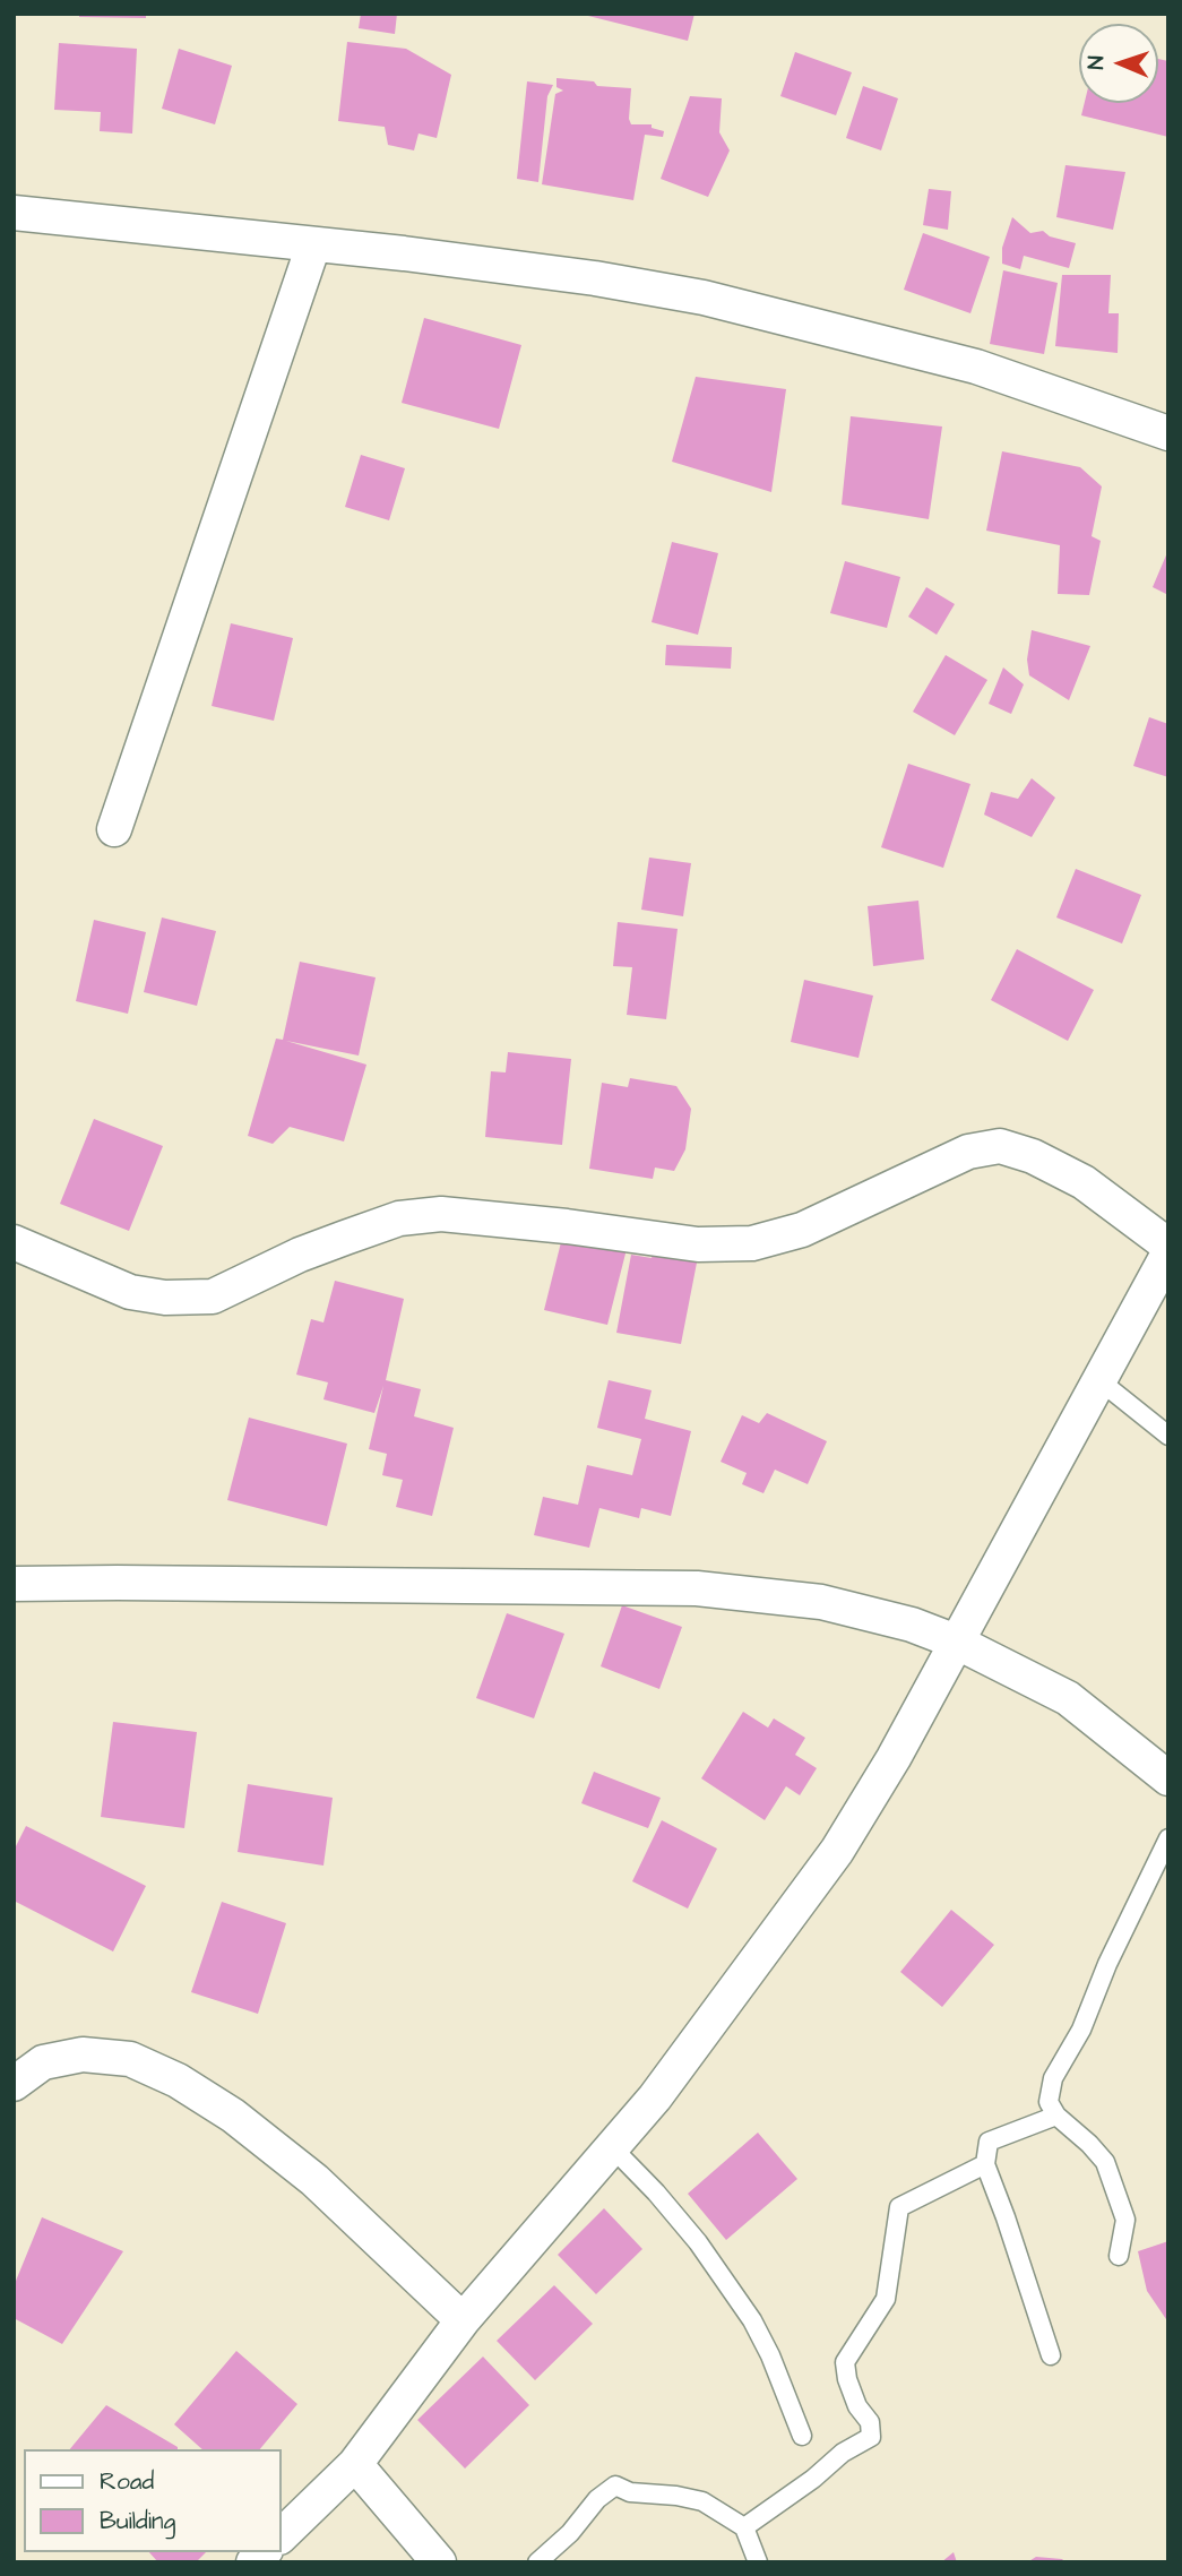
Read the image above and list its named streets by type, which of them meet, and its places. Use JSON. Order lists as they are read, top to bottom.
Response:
{
  "legend": ["Road", "Building"],
  "north": "left"
}
